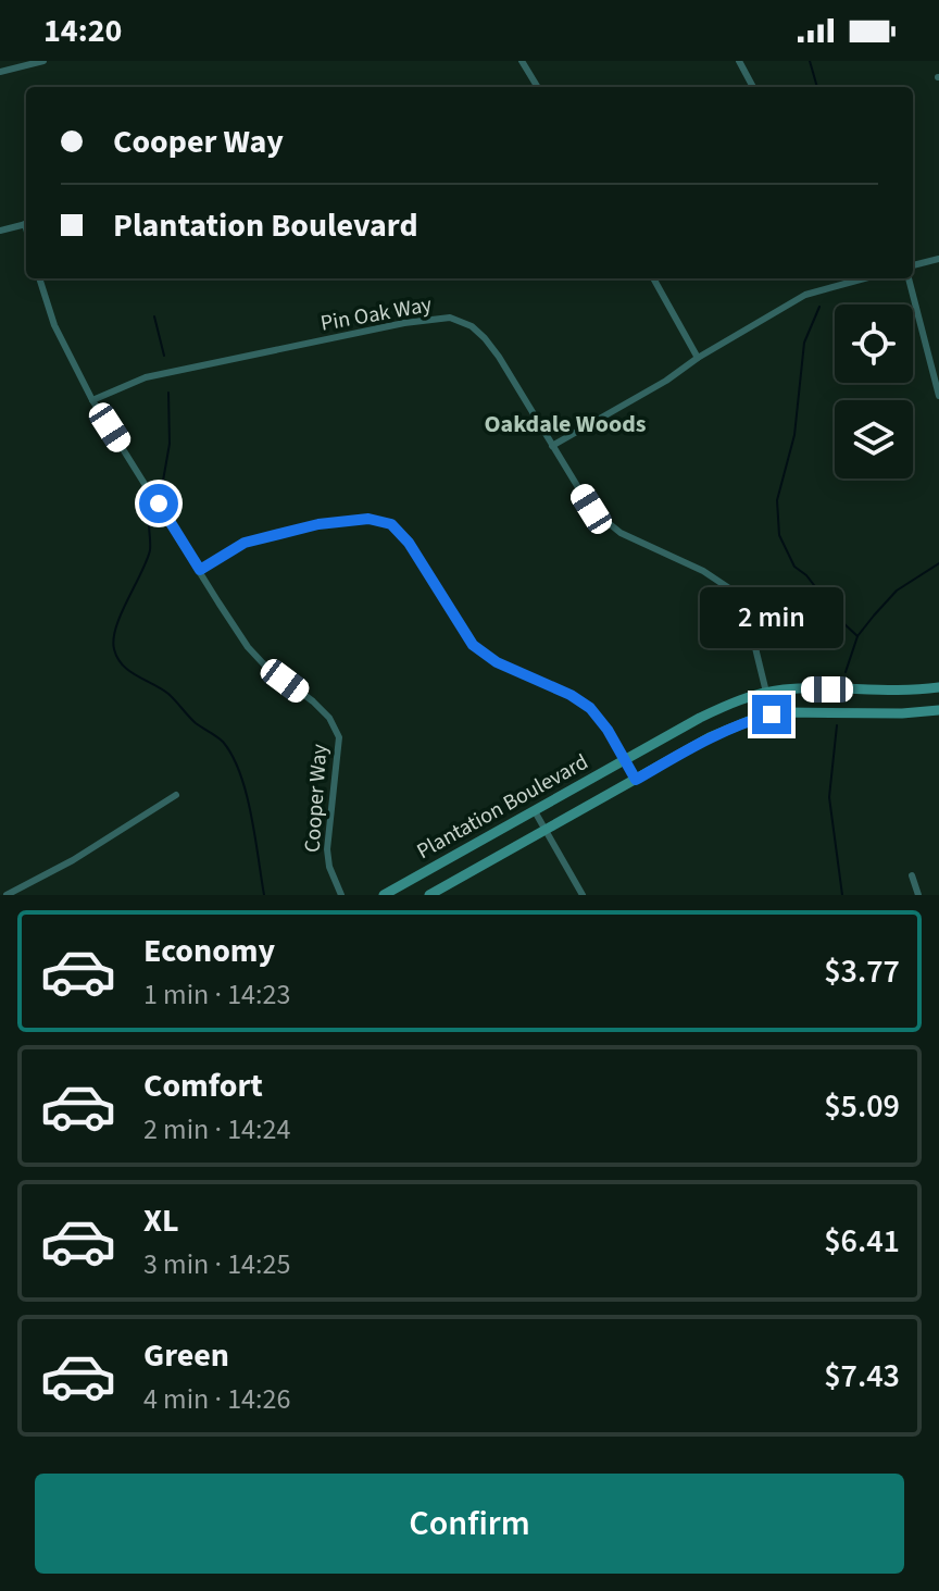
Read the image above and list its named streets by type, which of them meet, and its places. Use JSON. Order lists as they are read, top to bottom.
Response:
{
  "streets": {
    "street": ["Pin Oak Way", "Cooper Way", "Plantation Boulevard"]
  },
  "crossings": [
    ["Pin Oak Way", "Cooper Way"],
    ["Pin Oak Way", "Plantation Boulevard"]
  ],
  "districts": ["Oakdale Woods"],
  "page": {
    "status": "14:20",
    "banner": ["Cooper Way", "Plantation Boulevard"],
    "bubble": "2 min",
    "list": [
      {
        "name": "Economy",
        "note": "1 min · 14:23",
        "value": "$3.77"
      },
      {
        "name": "Comfort",
        "note": "2 min · 14:24",
        "value": "$5.09"
      },
      {
        "name": "XL",
        "note": "3 min · 14:25",
        "value": "$6.41"
      },
      {
        "name": "Green",
        "note": "4 min · 14:26",
        "value": "$7.43"
      }
    ],
    "buttons": "Confirm"
  }
}
